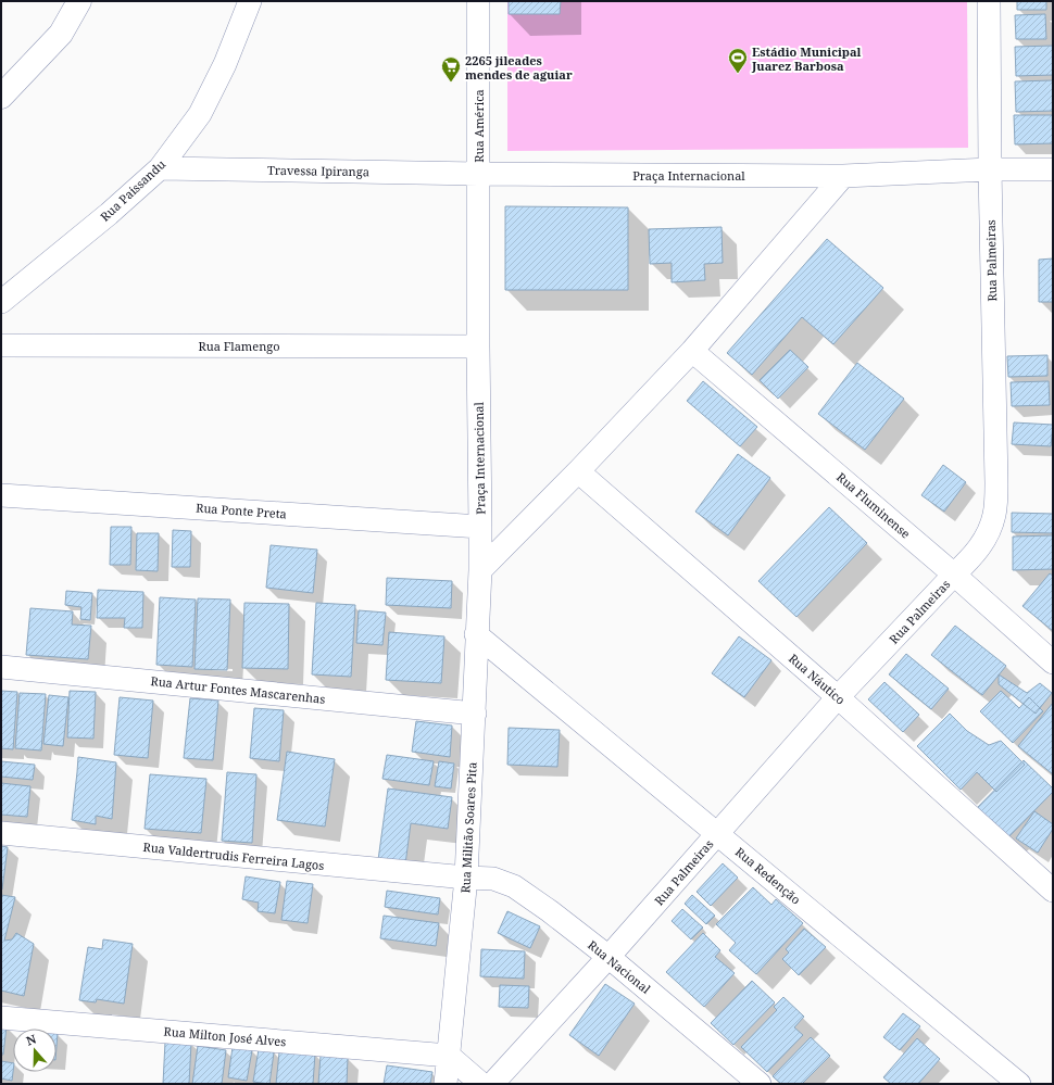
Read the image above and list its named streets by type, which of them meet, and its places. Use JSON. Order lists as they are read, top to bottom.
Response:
{
  "streets": {
    "street": [
      "Rua América",
      "Travessa Ipiranga",
      "Praça Internacional",
      "Rua Paissandu",
      "Rua Palmeiras",
      "Rua Flamengo",
      "Rua Fluminense",
      "Rua Ponte Preta",
      "Rua Náutico",
      "Rua Artur Fontes Mascarenhas",
      "Rua Militão Soares Pita",
      "Rua Valdertrudis Ferreira Lagos",
      "Rua Redenção",
      "Rua Nacional",
      "Rua Milton José Alves"
    ]
  },
  "crossings": [
    ["Rua América", "Travessa Ipiranga"],
    ["Rua América", "Praça Internacional"],
    ["Travessa Ipiranga", "Praça Internacional"],
    ["Travessa Ipiranga", "Rua Paissandu"],
    ["Praça Internacional", "Rua Palmeiras"],
    ["Praça Internacional", "Rua Flamengo"],
    ["Praça Internacional", "Rua Ponte Preta"],
    ["Praça Internacional", "Rua Militão Soares Pita"],
    ["Rua Palmeiras", "Rua Fluminense"],
    ["Rua Palmeiras", "Rua Náutico"],
    ["Rua Palmeiras", "Rua Redenção"],
    ["Rua Palmeiras", "Rua Nacional"],
    ["Rua Artur Fontes Mascarenhas", "Rua Militão Soares Pita"],
    ["Rua Militão Soares Pita", "Rua Valdertrudis Ferreira Lagos"],
    ["Rua Militão Soares Pita", "Rua Redenção"],
    ["Rua Militão Soares Pita", "Rua Nacional"],
    ["Rua Militão Soares Pita", "Rua Milton José Alves"],
    ["Rua Valdertrudis Ferreira Lagos", "Rua Nacional"]
  ],
  "places": {
    "sports": ["Estádio Municipal Juarez Barbosa"],
    "supermarket": ["2265 jileades mendes de aguiar"]
  },
  "north": "top"
}
